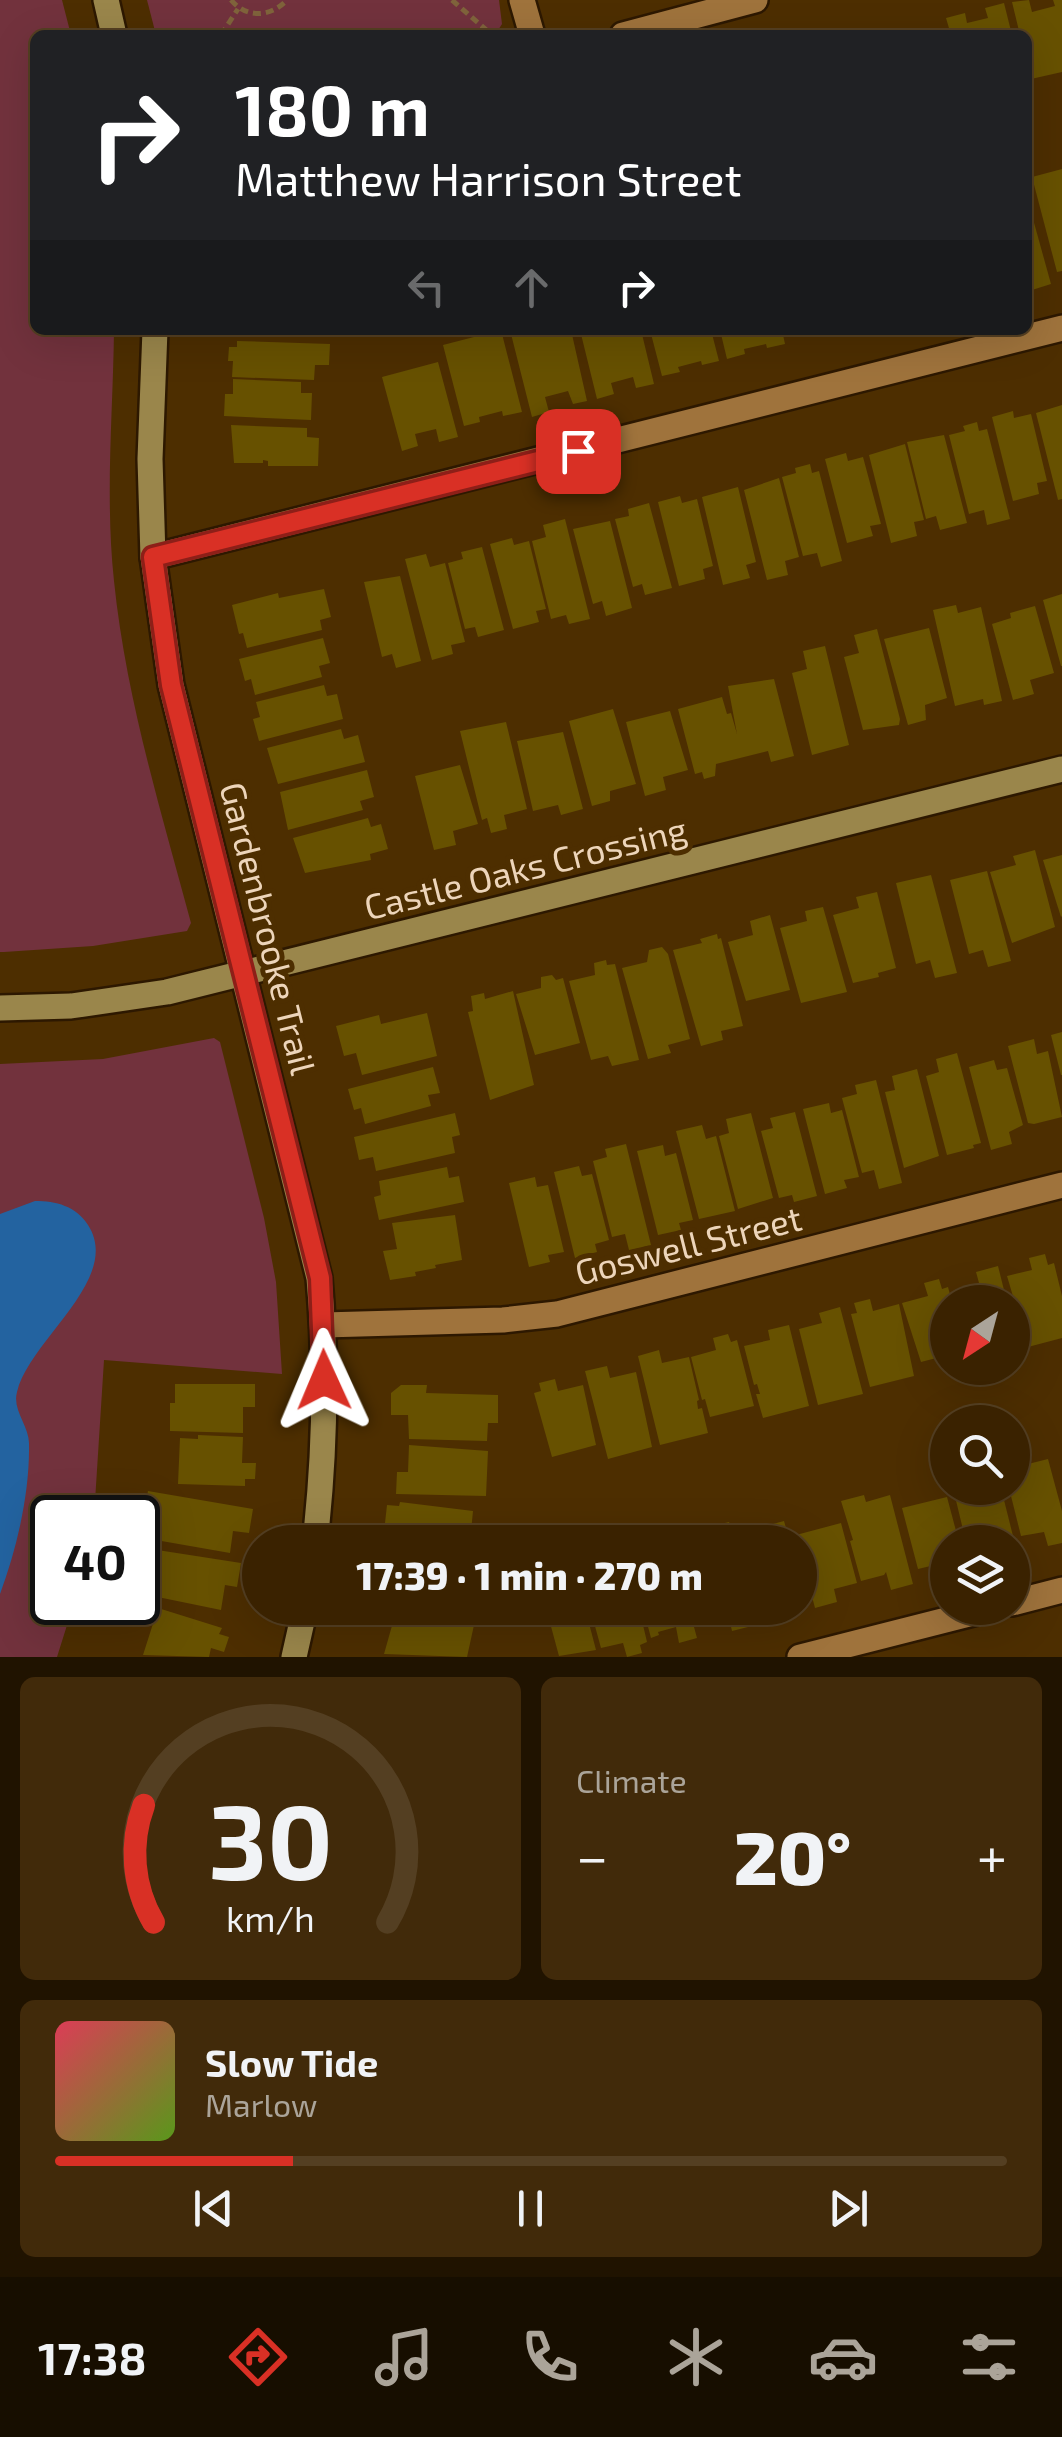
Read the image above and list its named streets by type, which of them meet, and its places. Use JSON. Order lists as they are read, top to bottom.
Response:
{
  "streets": {
    "street": ["Castle Oaks Crossing", "Gardenbrooke Trail", "Goswell Street"]
  },
  "crossings": [
    ["Castle Oaks Crossing", "Gardenbrooke Trail"],
    ["Gardenbrooke Trail", "Goswell Street"]
  ],
  "north": "bottom left",
  "page": {
    "turn": ["180 m", "Matthew Harrison Street"],
    "limit": "40",
    "trip": "17:39 · 1 min · 270 m",
    "tile": "Climate",
    "heat": ["−", "20°", "+"],
    "song": ["Slow Tide", "Marlow"],
    "tabs": "17:38",
    "gauge": ["30", "km/h"]
  }
}
